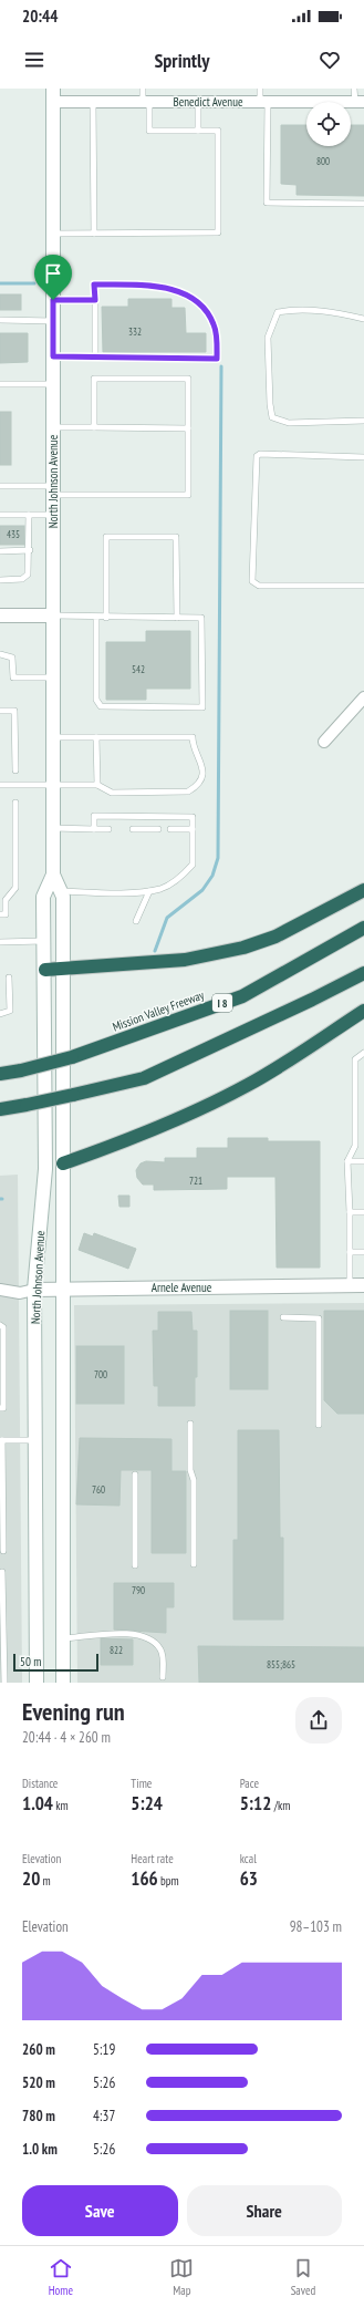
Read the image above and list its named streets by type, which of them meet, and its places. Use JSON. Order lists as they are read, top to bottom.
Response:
{
  "streets": {
    "highway": ["I 8", "Mission Valley Freeway"],
    "main road": ["North Johnson Avenue", "Arnele Avenue"],
    "street": ["Benedict Avenue"]
  },
  "crossings": [
    ["Benedict Avenue", "North Johnson Avenue"],
    ["North Johnson Avenue", "Arnele Avenue"]
  ],
  "house_numbers": [
    "800",
    "332",
    "435",
    "542",
    "721",
    "700",
    "760",
    "790",
    "822",
    "855;865"
  ],
  "scale_bar": "50 m",
  "page": {
    "status": "20:44",
    "header": "Sprintly",
    "scale": "50 m",
    "heading": ["Evening run", "20:44 · 4 × 260 m"],
    "stats": [
      ["Distance", "1.04 km"],
      ["Time", "5:24"],
      ["Pace", "5:12 /km"],
      ["Elevation", "20 m"],
      ["Heart rate", "166 bpm"],
      ["kcal", "63"]
    ],
    "chart": ["Elevation", "98–103 m"],
    "list": [
      {
        "name": "260 m",
        "note": "5:19"
      },
      {
        "name": "520 m",
        "note": "5:26"
      },
      {
        "name": "780 m",
        "note": "4:37"
      },
      {
        "name": "1.0 km",
        "note": "5:26"
      }
    ],
    "buttons": ["Save", "Share"],
    "tabs": ["Home", "Map", "Saved"]
  }
}
